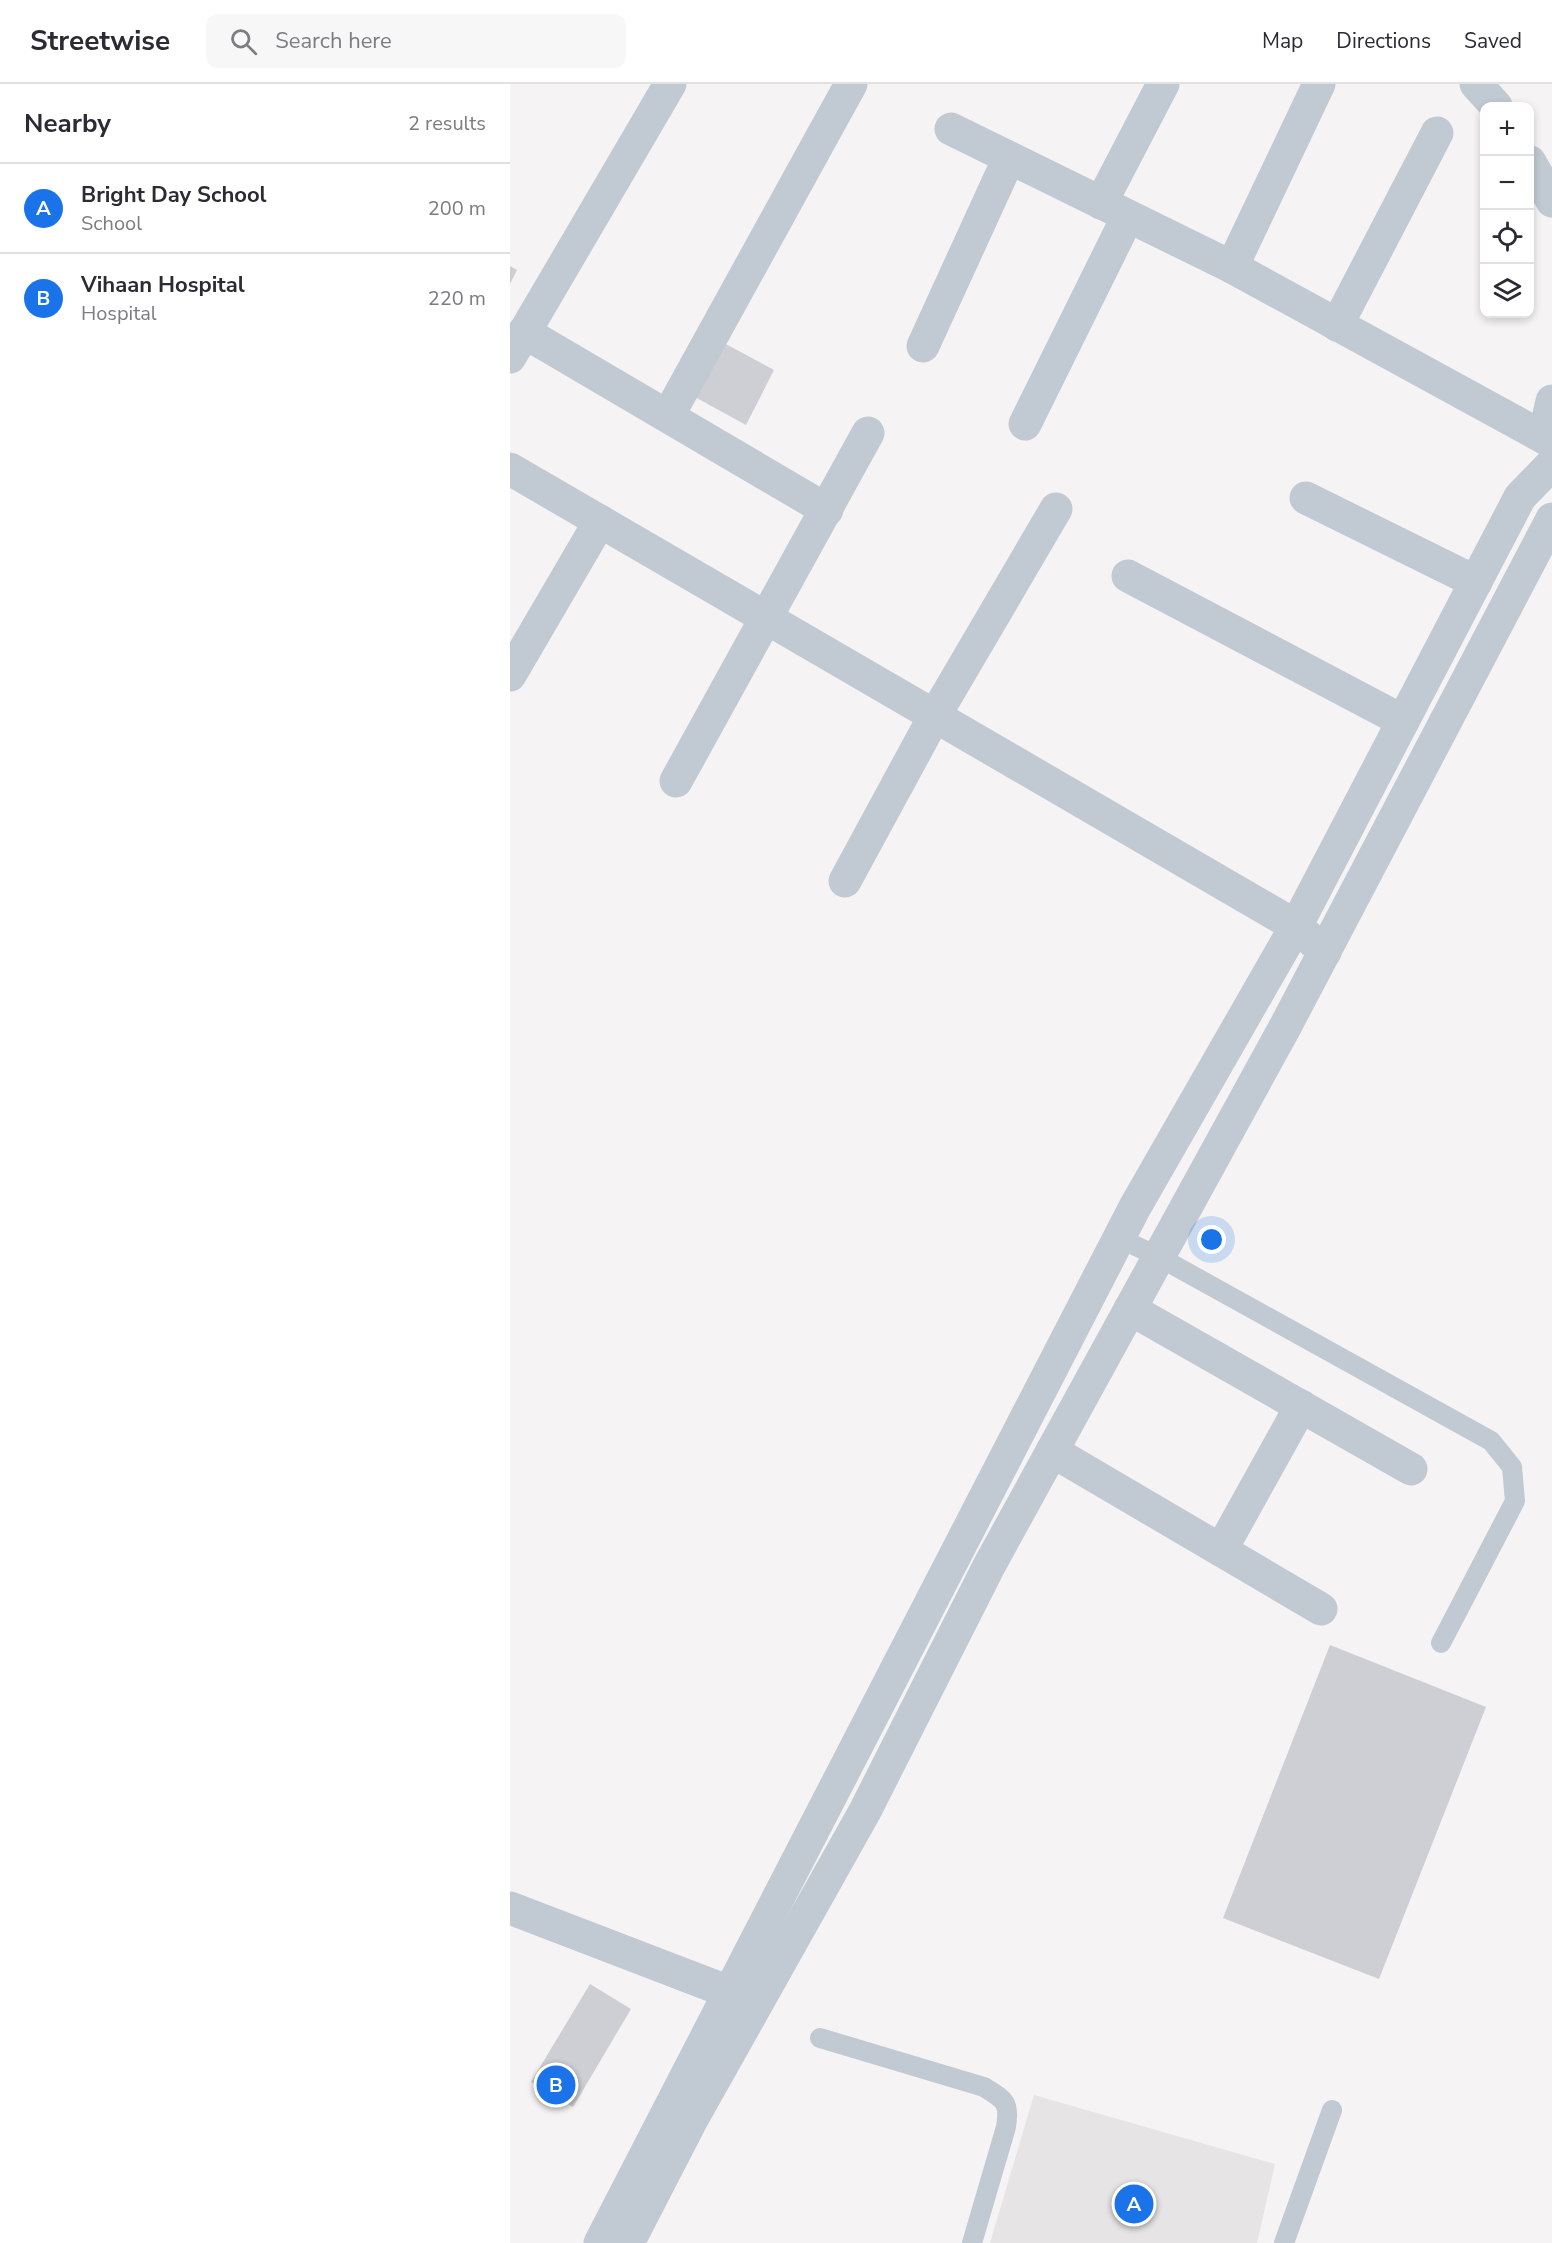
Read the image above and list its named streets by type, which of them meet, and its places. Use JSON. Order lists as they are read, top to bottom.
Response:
{
  "page": {
    "header": "Streetwise",
    "search": "Search here",
    "nav": ["Map", "Directions", "Saved"],
    "heading": ["Nearby", "2 results"],
    "map_buttons": ["+", "−"],
    "list": [
      {
        "mark": "A",
        "name": "Bright Day School",
        "note": "School",
        "value": "200 m"
      },
      {
        "mark": "B",
        "name": "Vihaan Hospital",
        "note": "Hospital",
        "value": "220 m"
      }
    ],
    "pins": ["B", "A"]
  }
}
